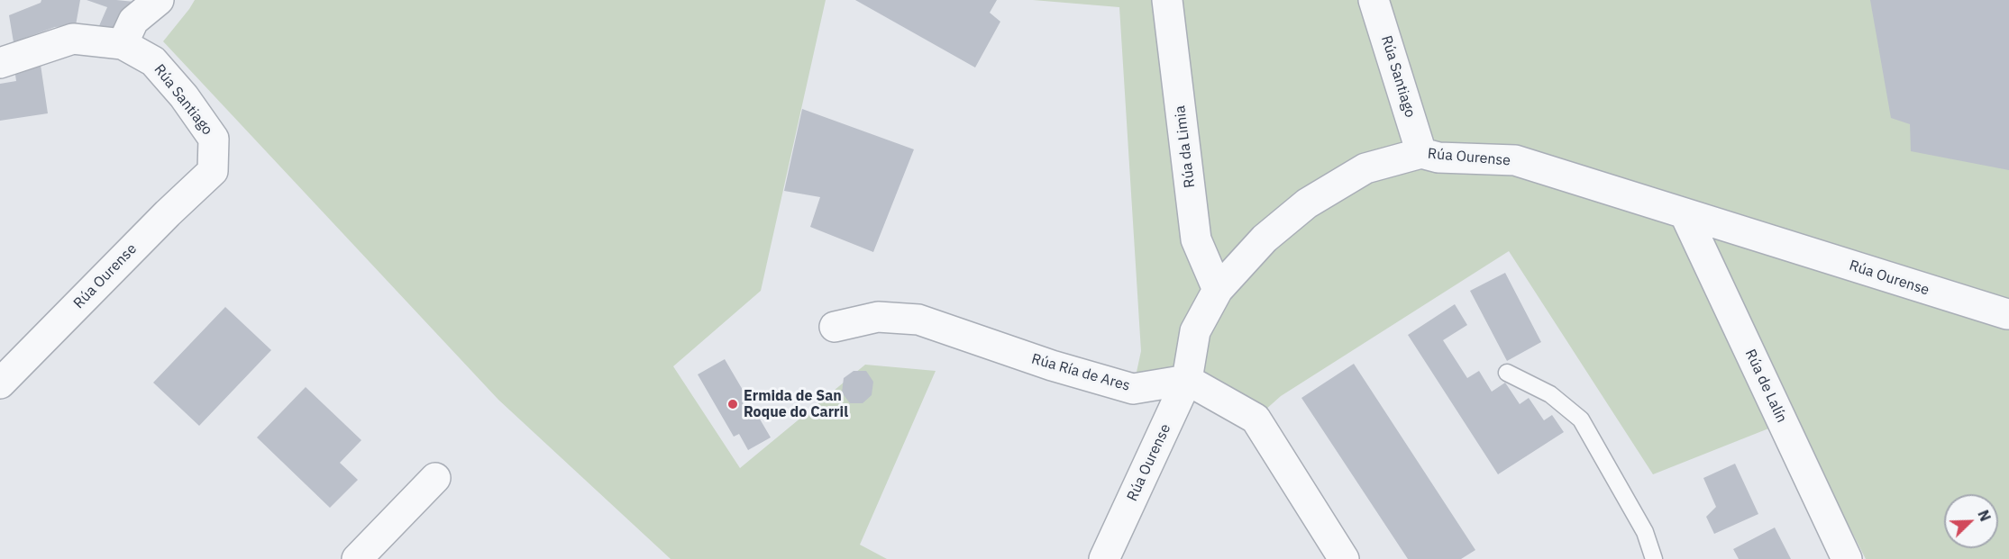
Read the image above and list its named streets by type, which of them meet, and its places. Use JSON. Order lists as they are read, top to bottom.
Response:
{
  "streets": {
    "street": [
      "Rúa Santiago",
      "Rúa da Limia",
      "Rúa Ourense",
      "Rúa Ría de Ares",
      "Rúa de Lalín"
    ]
  },
  "crossings": [
    ["Rúa Santiago", "Rúa Ourense"],
    ["Rúa da Limia", "Rúa Ourense"],
    ["Rúa Ourense", "Rúa Ría de Ares"],
    ["Rúa Ourense", "Rúa de Lalín"]
  ],
  "places": ["Ermida de San Roque do Carril"],
  "north": "top right"
}
